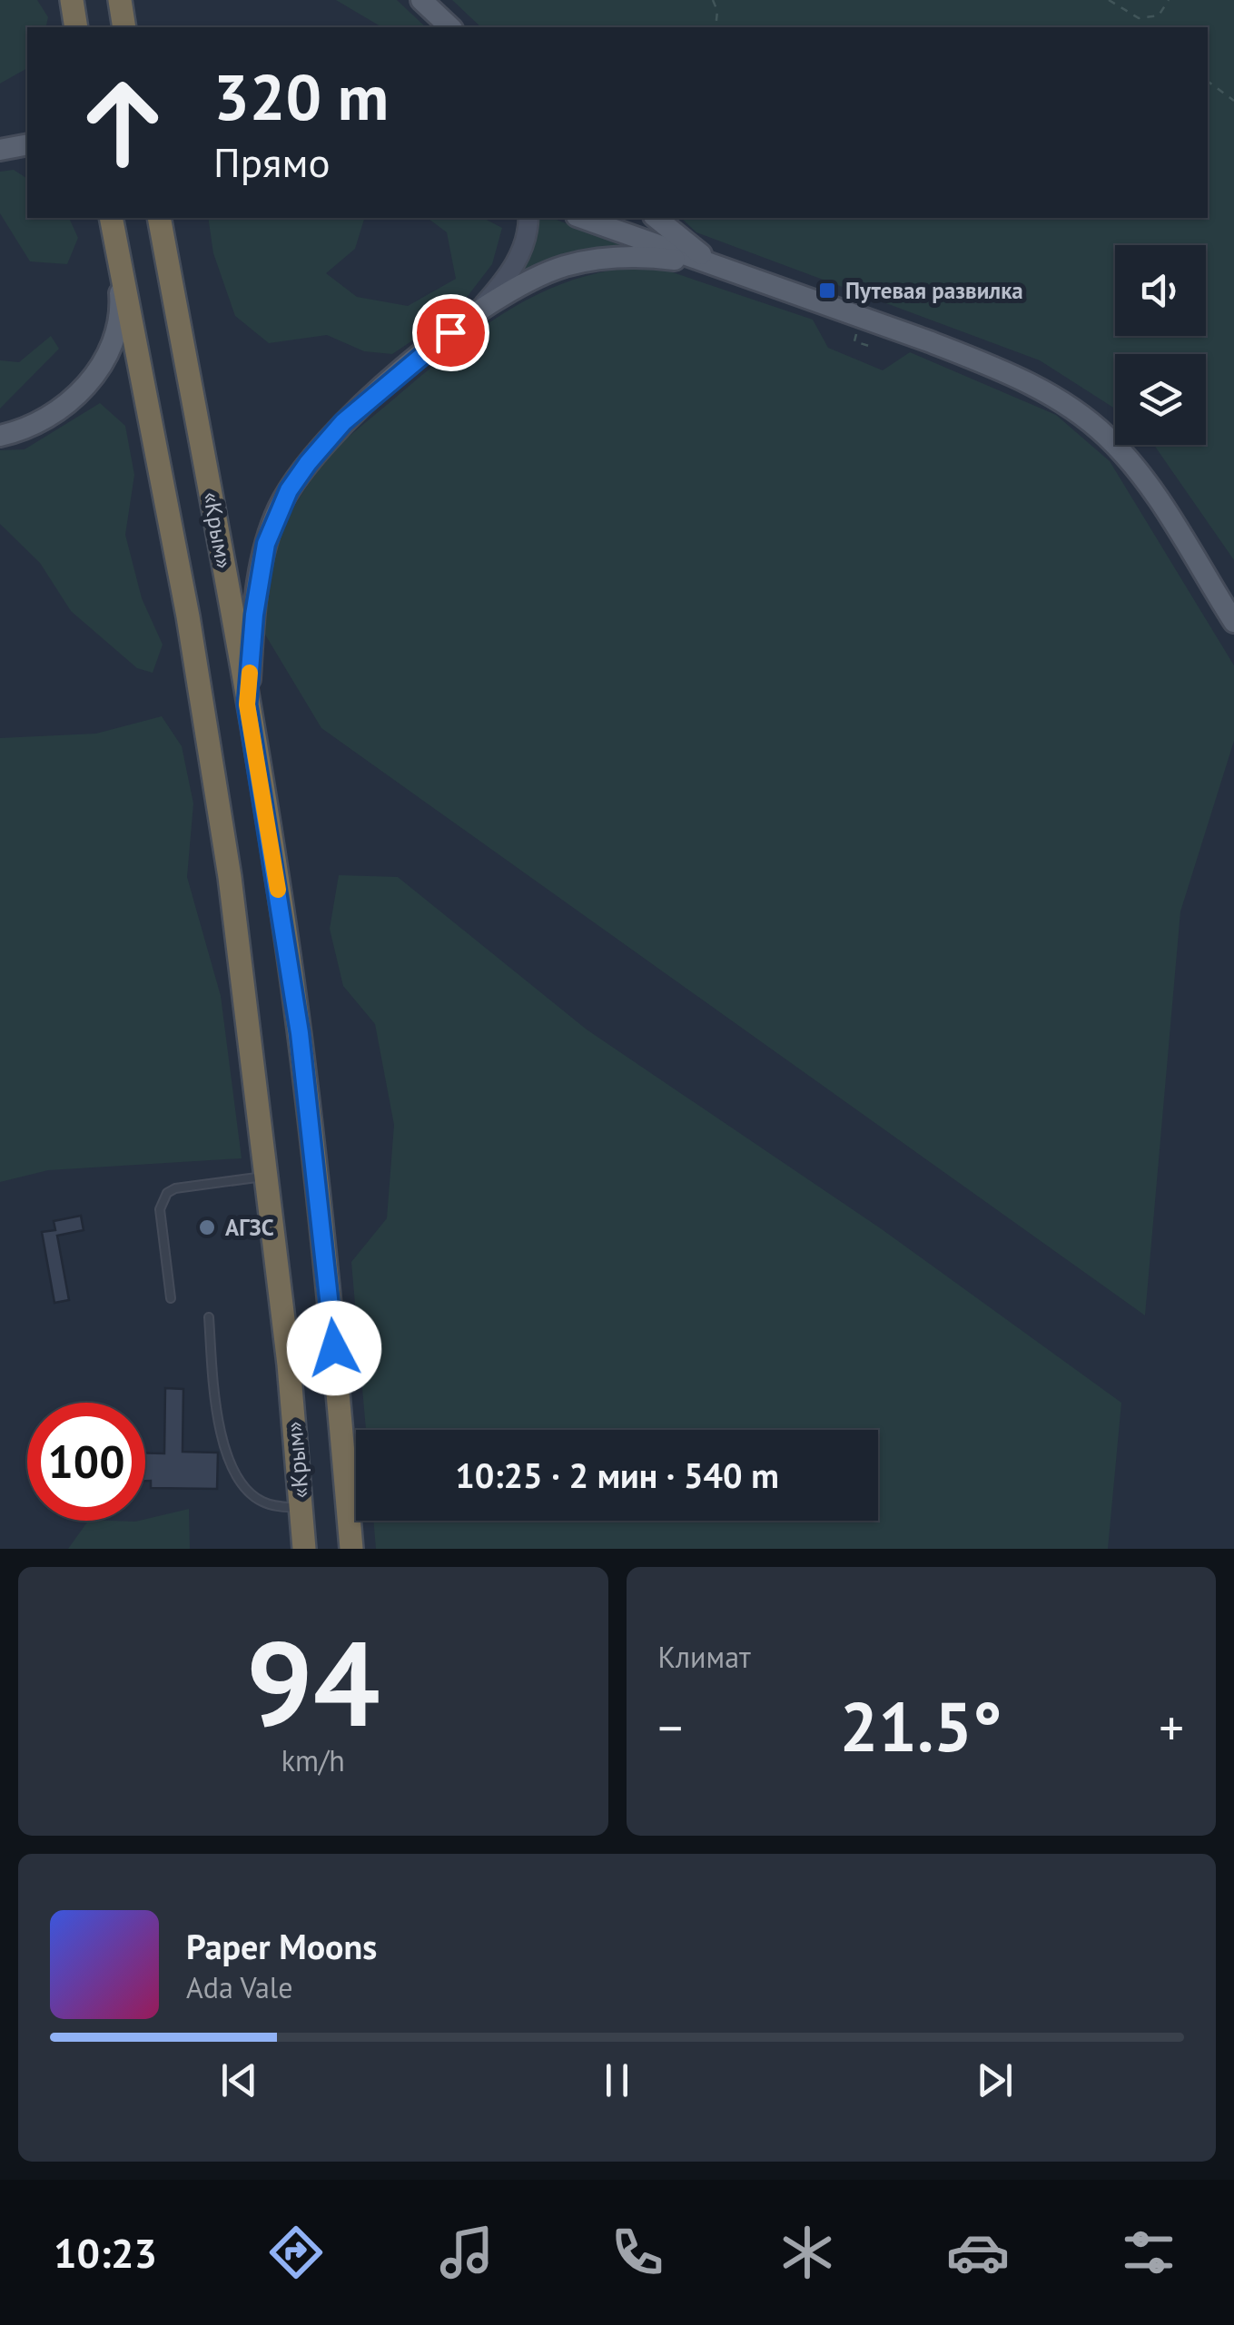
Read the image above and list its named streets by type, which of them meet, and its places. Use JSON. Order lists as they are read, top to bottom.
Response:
{
  "streets": {
    "highway": ["«Крым»"]
  },
  "places": {
    "transit": ["Путевая развилка"],
    "other": ["АГЗС"]
  },
  "page": {
    "turn": ["320 m", "Прямо"],
    "limit": "100",
    "trip": "10:25 · 2 мин · 540 m",
    "tile": [
      ["94", "km/h"],
      "Климат"
    ],
    "heat": ["−", "21.5°", "+"],
    "song": ["Paper Moons", "Ada Vale"],
    "tabs": "10:23"
  }
}
